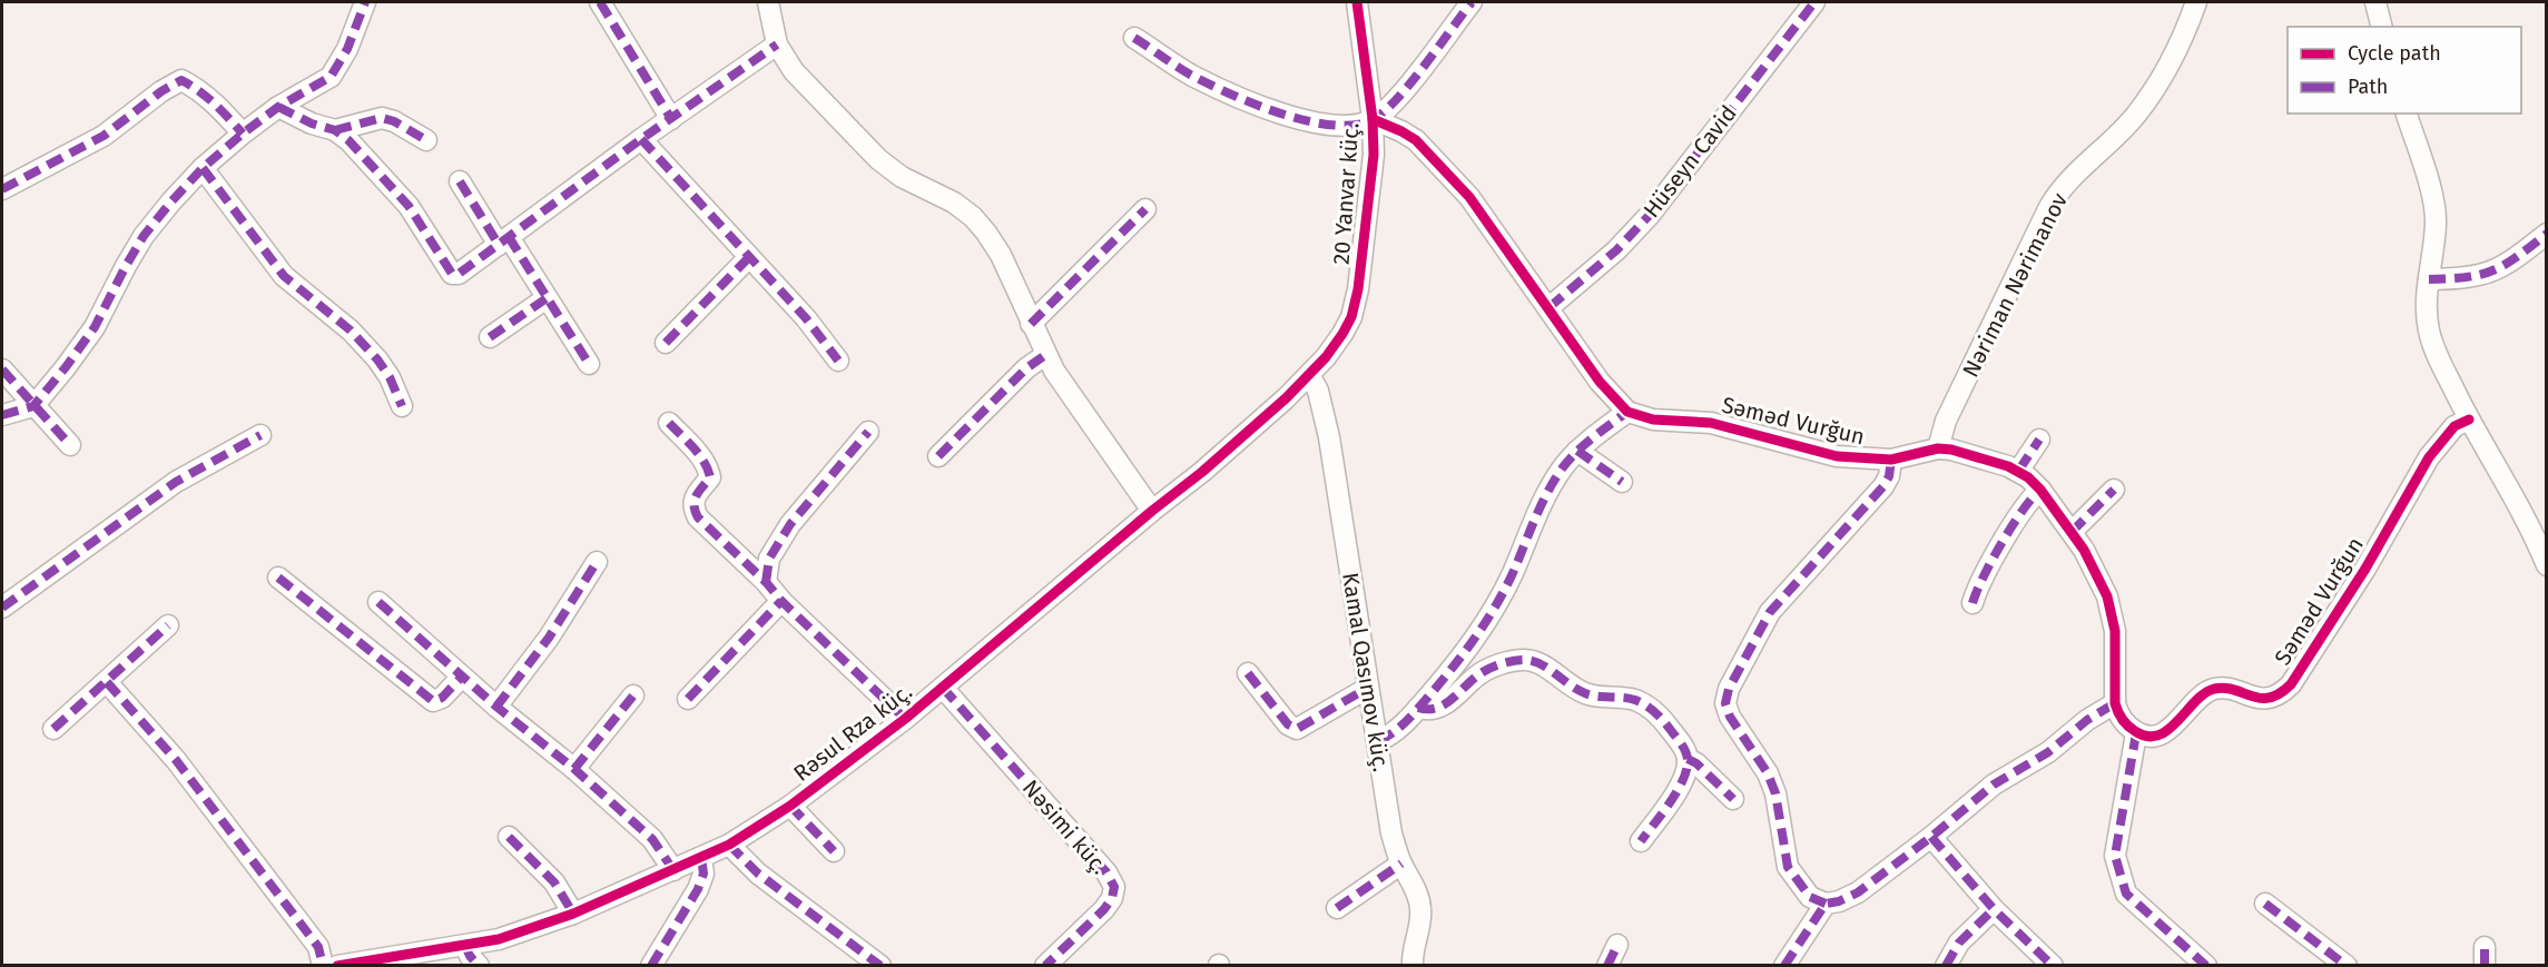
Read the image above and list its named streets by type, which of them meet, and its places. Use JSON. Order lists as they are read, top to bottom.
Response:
{
  "streets": {
    "street": [
      "Hüseyn Cavid",
      "20 Yanvar küç.",
      "Nəriman Nərimanov",
      "Səməd Vurğun",
      "Kamal Qasımov küç.",
      "Rəsul Rza küç.",
      "Nəsimi küç."
    ]
  },
  "crossings": [
    ["20 Yanvar küç.", "Kamal Qasımov küç."],
    ["20 Yanvar küç.", "Rəsul Rza küç."],
    ["Nəriman Nərimanov", "Səməd Vurğun"],
    ["Kamal Qasımov küç.", "Rəsul Rza küç."],
    ["Rəsul Rza küç.", "Nəsimi küç."]
  ],
  "legend": ["Cycle path", "Path"]
}
